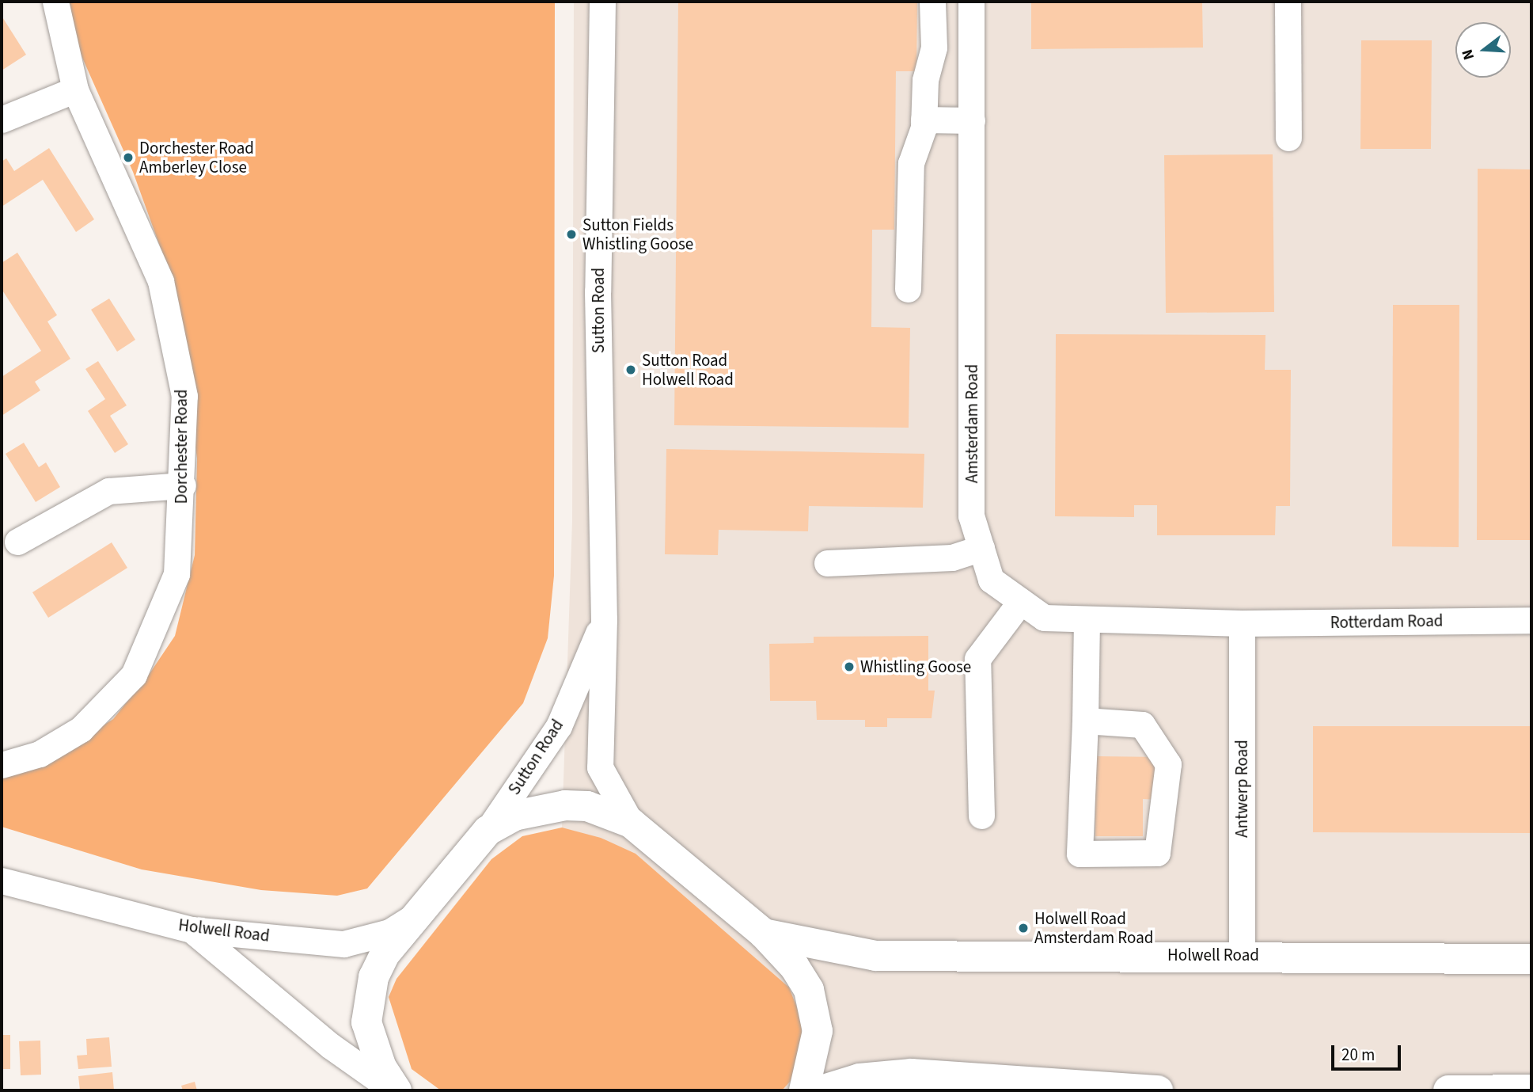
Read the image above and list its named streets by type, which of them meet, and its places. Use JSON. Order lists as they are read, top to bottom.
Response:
{
  "streets": {
    "highway": ["Holwell Road"],
    "street": [
      "Sutton Road",
      "Amsterdam Road",
      "Dorchester Road",
      "Rotterdam Road",
      "Antwerp Road"
    ]
  },
  "crossings": [
    ["Amsterdam Road", "Rotterdam Road"],
    ["Amsterdam Road", "Antwerp Road"],
    ["Rotterdam Road", "Antwerp Road"],
    ["Antwerp Road", "Holwell Road"]
  ],
  "places": [
    "Dorchester Road Amberley Close",
    "Sutton Fields Whistling Goose",
    "Sutton Road Holwell Road",
    "Whistling Goose",
    "Holwell Road Amsterdam Road"
  ],
  "scale_bar": "20 m",
  "north": "left"
}
